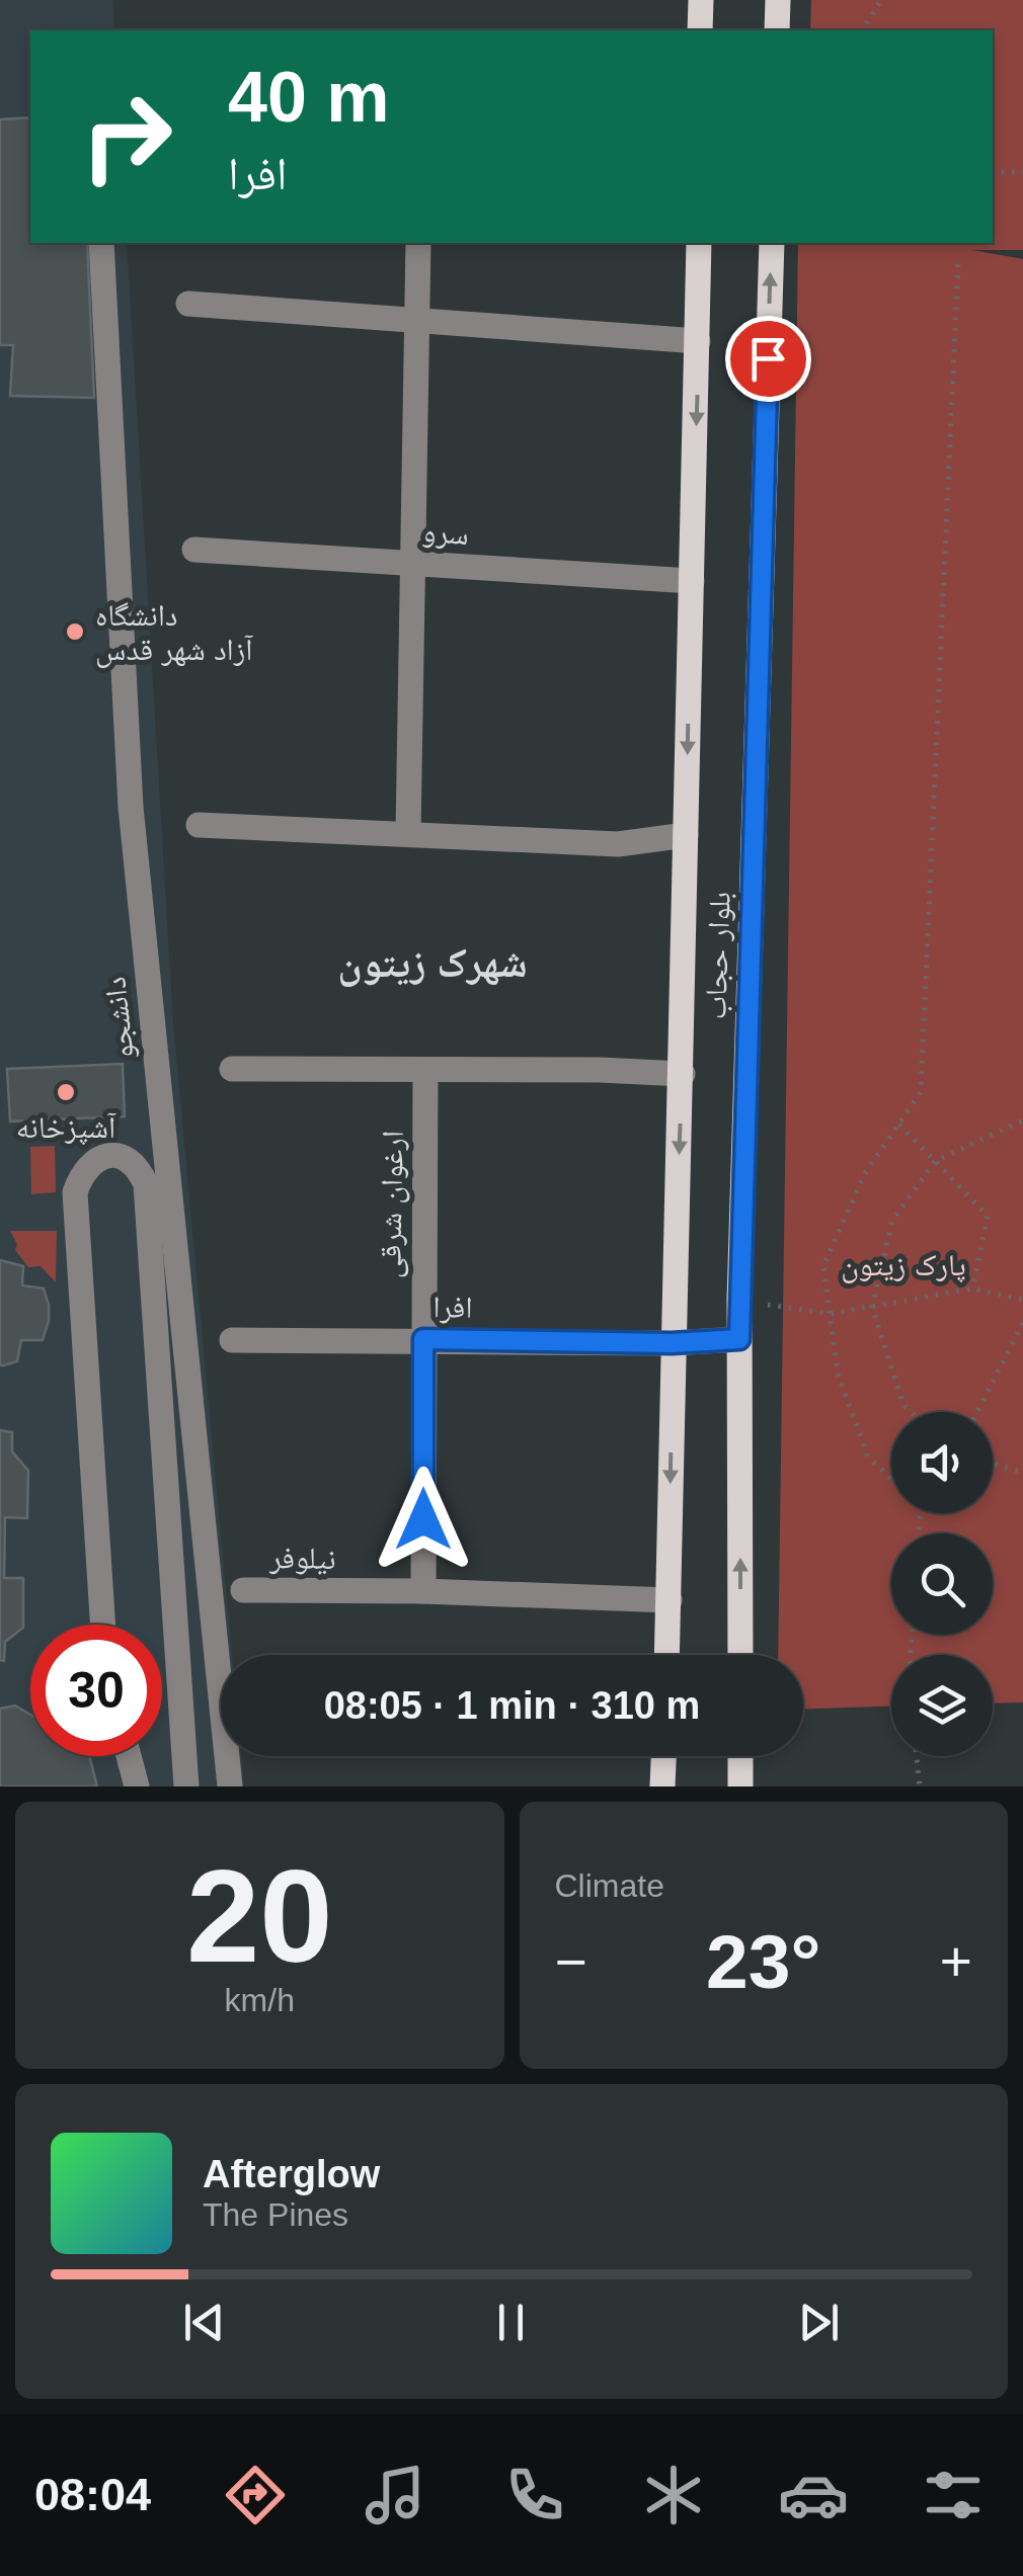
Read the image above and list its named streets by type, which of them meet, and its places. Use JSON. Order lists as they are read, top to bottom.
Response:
{
  "streets": {
    "main road": ["بلوار حجاب"],
    "street": [
      "سرو",
      "دانشجو",
      "ارغوان شرقی",
      "افرا",
      "نیلوفر"
    ]
  },
  "crossings": [
    ["سرو", "بلوار حجاب"],
    ["بلوار حجاب", "افرا"],
    ["بلوار حجاب", "نیلوفر"],
    ["ارغوان شرقی", "افرا"],
    ["ارغوان شرقی", "نیلوفر"]
  ],
  "districts": ["شهرک زیتون"],
  "parks": ["پارک زیتون"],
  "places": ["دانشگاه آزاد شهر قدس", "آشپزخانه"],
  "page": {
    "turn": ["40 m", "افرا"],
    "limit": "30",
    "trip": "08:05 · 1 min · 310 m",
    "tile": [
      ["20", "km/h"],
      "Climate"
    ],
    "heat": ["−", "23°", "+"],
    "song": ["Afterglow", "The Pines"],
    "tabs": "08:04"
  }
}
